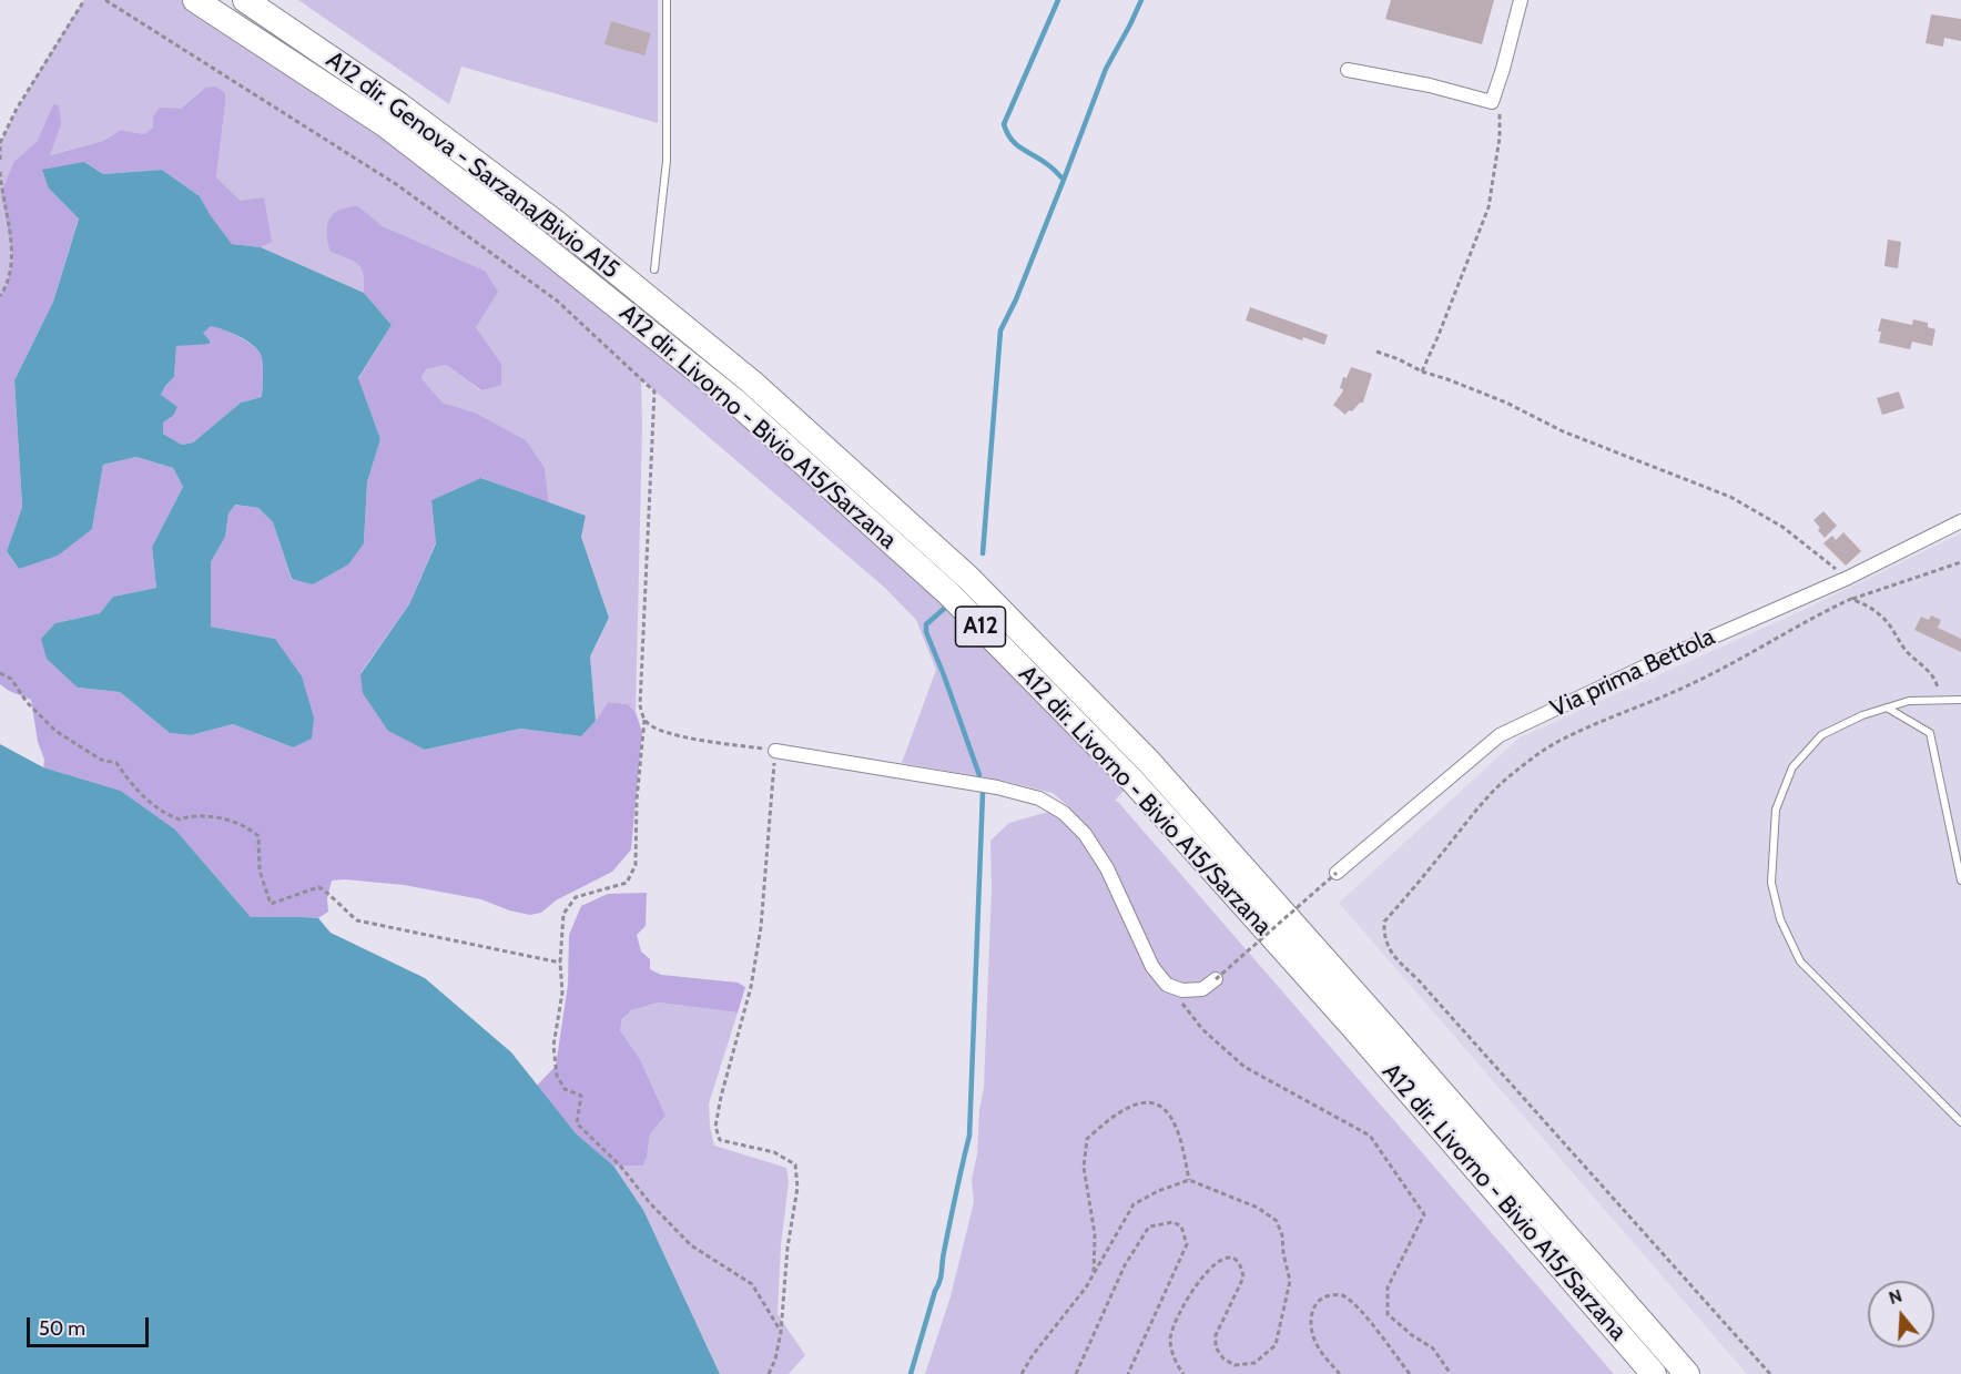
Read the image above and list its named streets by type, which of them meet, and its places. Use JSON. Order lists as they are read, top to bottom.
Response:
{
  "streets": {
    "highway": ["A12 dir. Genova - Sarzana/Bivio A15", "A12 dir. Livorno - Bivio A15/Sarzana", "A12"],
    "street": ["Via prima Bettola"]
  },
  "scale_bar": "50 m",
  "north": "top"
}
